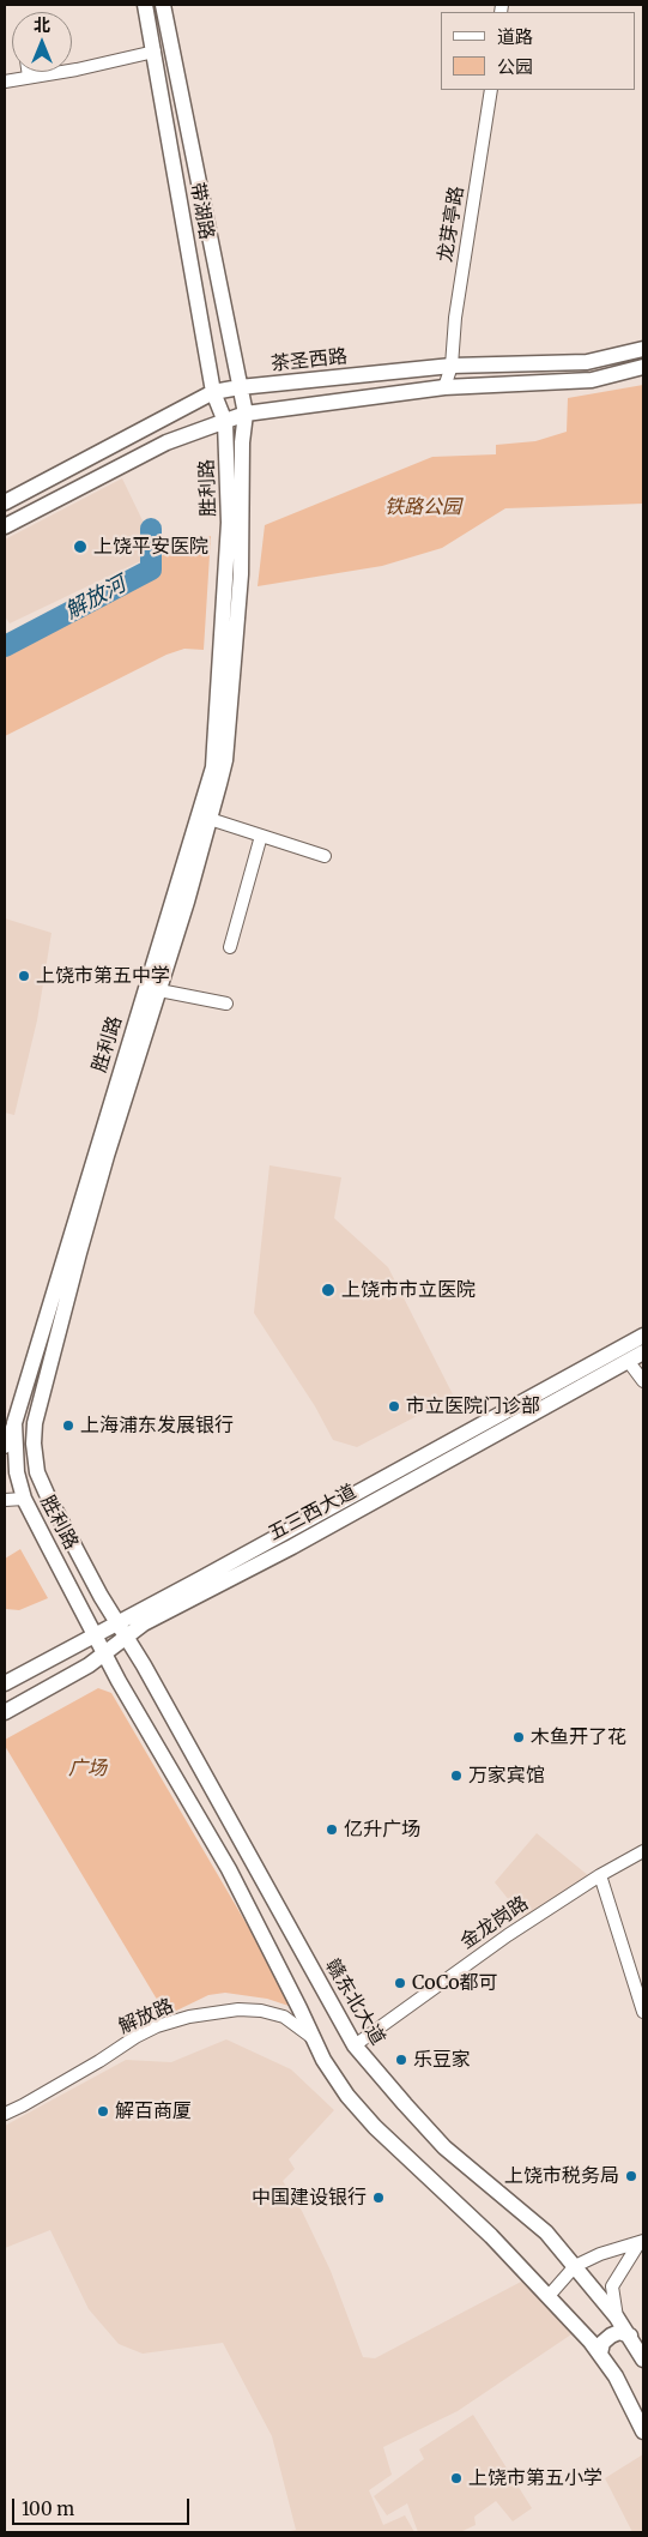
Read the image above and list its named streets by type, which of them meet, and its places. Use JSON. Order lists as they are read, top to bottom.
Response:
{
  "streets": {
    "main road": [
      "带湖路",
      "茶圣西路",
      "胜利路",
      "五三西大道",
      "赣东北大道"
    ],
    "street": ["龙芽亭路", "金龙岗路", "解放路"]
  },
  "crossings": [
    ["带湖路", "茶圣西路"],
    ["带湖路", "胜利路"],
    ["龙芽亭路", "茶圣西路"],
    ["胜利路", "五三西大道"],
    ["胜利路", "赣东北大道"],
    ["胜利路", "解放路"],
    ["五三西大道", "赣东北大道"],
    ["金龙岗路", "赣东北大道"]
  ],
  "water": ["解放河"],
  "parks": ["铁路公园", "广场"],
  "places": [
    "上饶平安医院",
    "上饶市第五中学",
    "上饶市市立医院",
    "市立医院门诊部",
    "上海浦东发展银行",
    "木鱼开了花",
    "万家宾馆",
    "亿升广场",
    "CoCo都可",
    "乐豆家",
    "解百商厦",
    "上饶市税务局",
    "中国建设银行",
    "上饶市第五小学"
  ],
  "legend": ["道路", "公园"],
  "scale_bar": "100 m",
  "north": "top"
}
